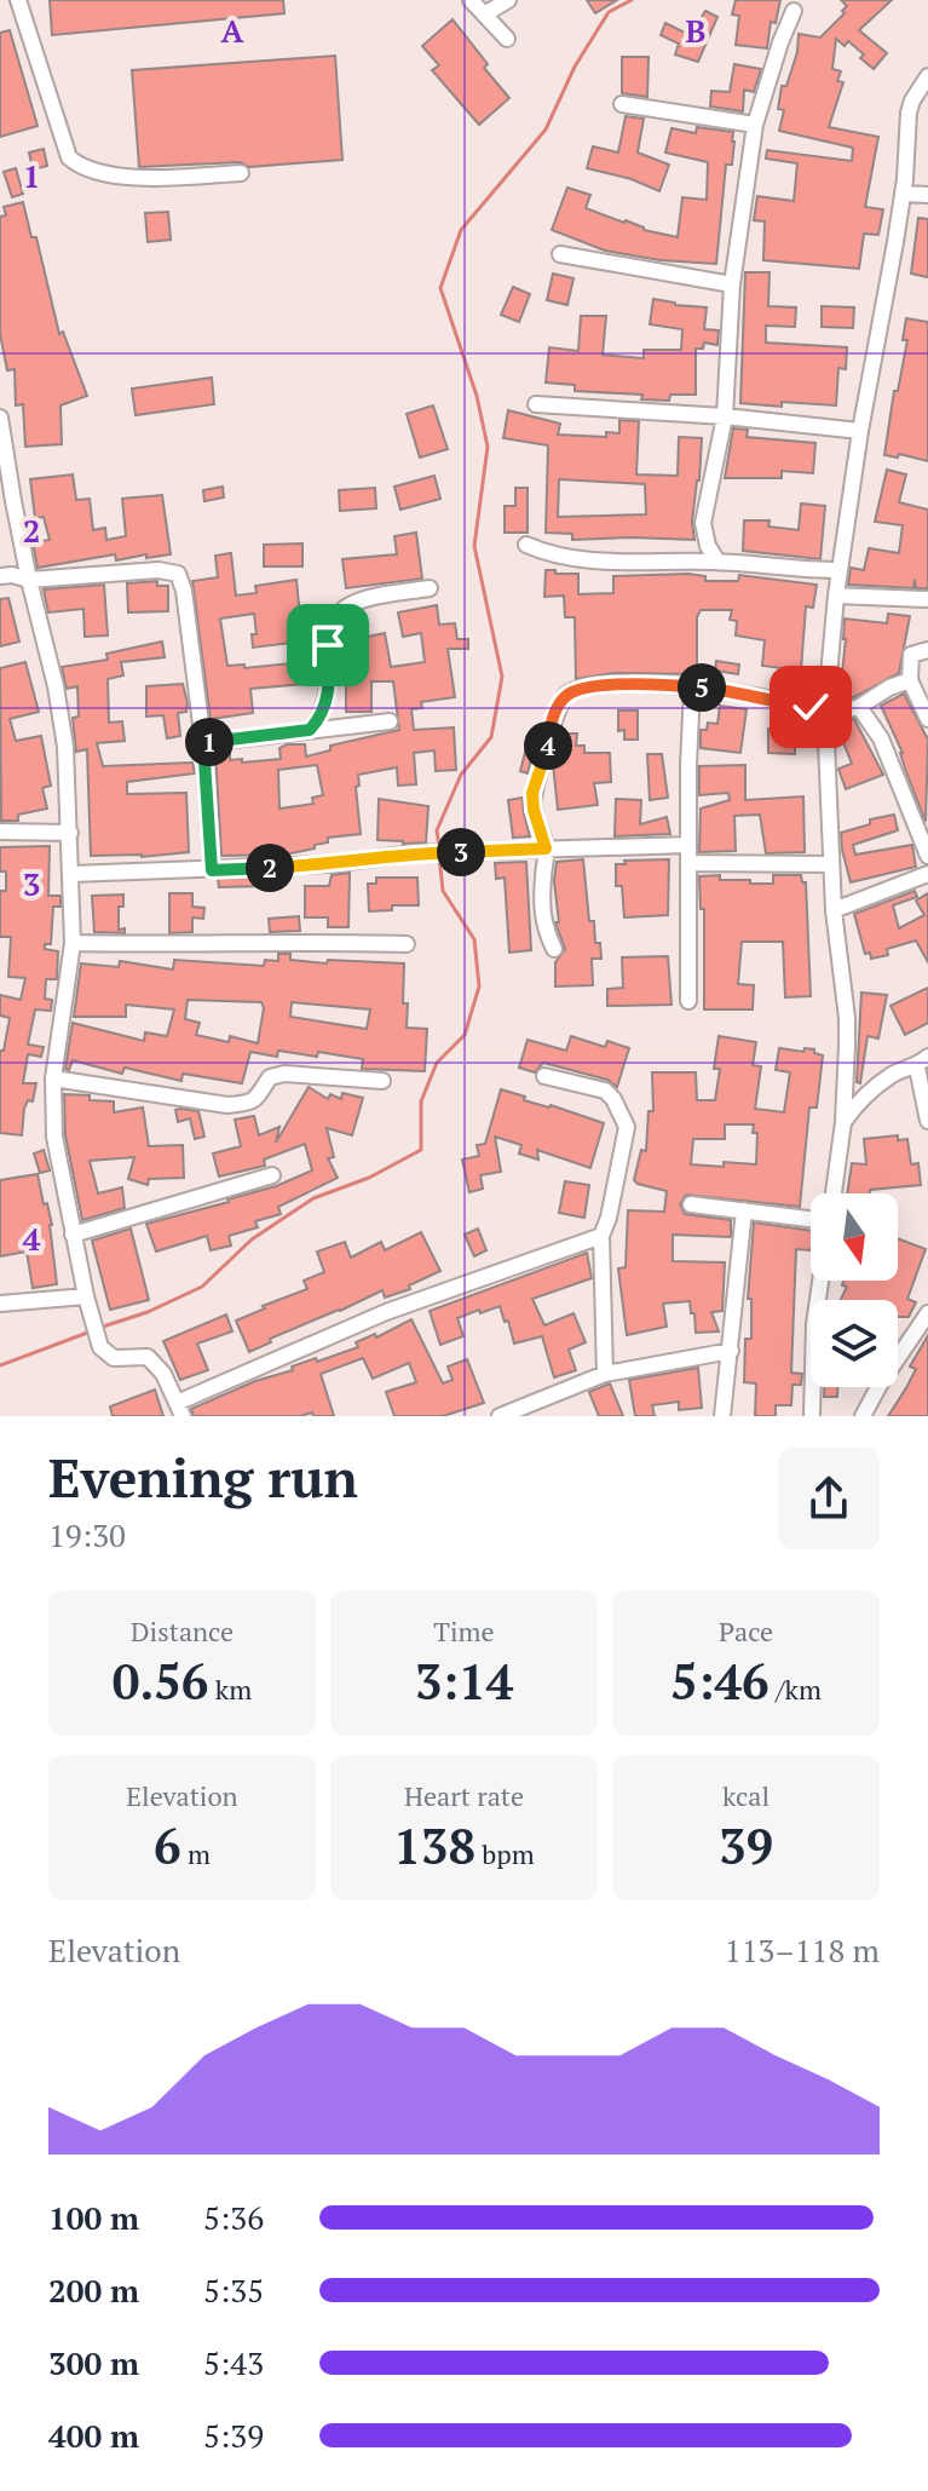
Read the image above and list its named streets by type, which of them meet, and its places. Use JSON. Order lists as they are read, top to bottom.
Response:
{
  "north": "bottom",
  "page": {
    "pins": [
      "5",
      "1",
      "4",
      "3",
      "2"
    ],
    "heading": ["Evening run", "19:30"],
    "stats": [
      ["Distance", "0.56 km"],
      ["Time", "3:14"],
      ["Pace", "5:46 /km"],
      ["Elevation", "6 m"],
      ["Heart rate", "138 bpm"],
      ["kcal", "39"]
    ],
    "chart": ["Elevation", "113–118 m"],
    "list": [
      {
        "name": "100 m",
        "note": "5:36"
      },
      {
        "name": "200 m",
        "note": "5:35"
      },
      {
        "name": "300 m",
        "note": "5:43"
      },
      {
        "name": "400 m",
        "note": "5:39"
      }
    ]
  },
  "grid": {
    "columns": ["A", "B"],
    "rows": [
      "1",
      "2",
      "3",
      "4"
    ]
  }
}
